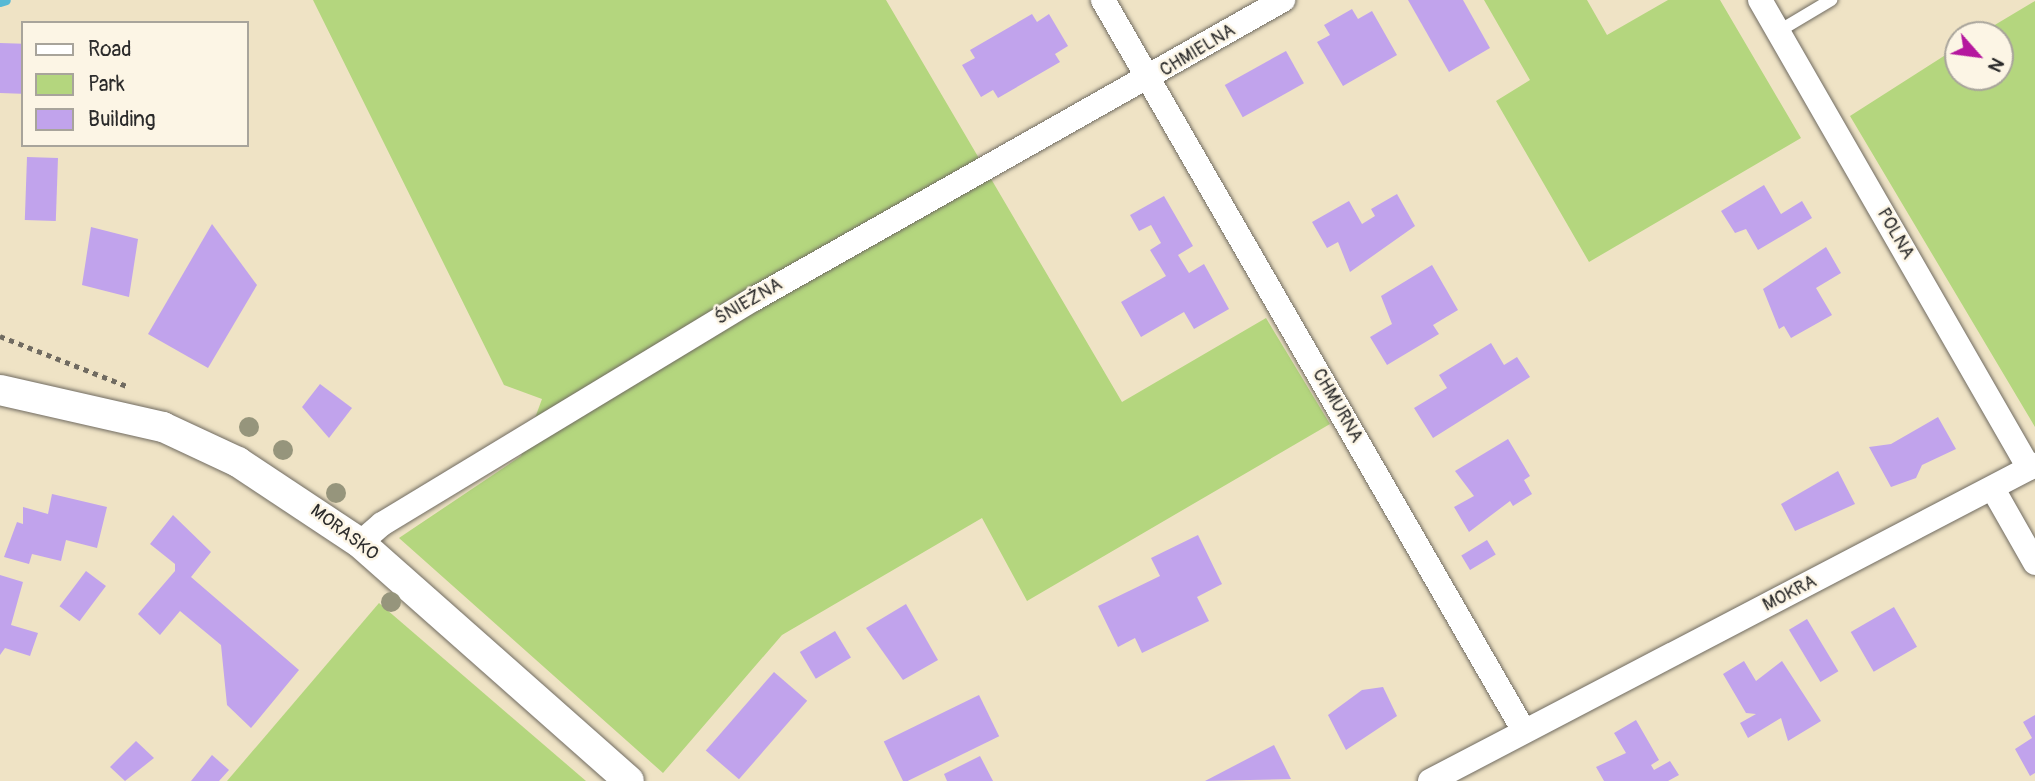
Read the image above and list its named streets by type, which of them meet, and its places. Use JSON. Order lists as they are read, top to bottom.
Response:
{
  "streets": {
    "street": [
      "CHMIELNA",
      "POLNA",
      "ŚNIEŻNA",
      "CHMURNA",
      "MORASKO",
      "MOKRA"
    ]
  },
  "crossings": [
    ["CHMIELNA", "ŚNIEŻNA"],
    ["CHMIELNA", "CHMURNA"],
    ["POLNA", "MOKRA"],
    ["ŚNIEŻNA", "CHMURNA"],
    ["ŚNIEŻNA", "MORASKO"],
    ["CHMURNA", "MOKRA"]
  ],
  "legend": ["Road", "Park", "Building"],
  "north": "bottom right"
}
